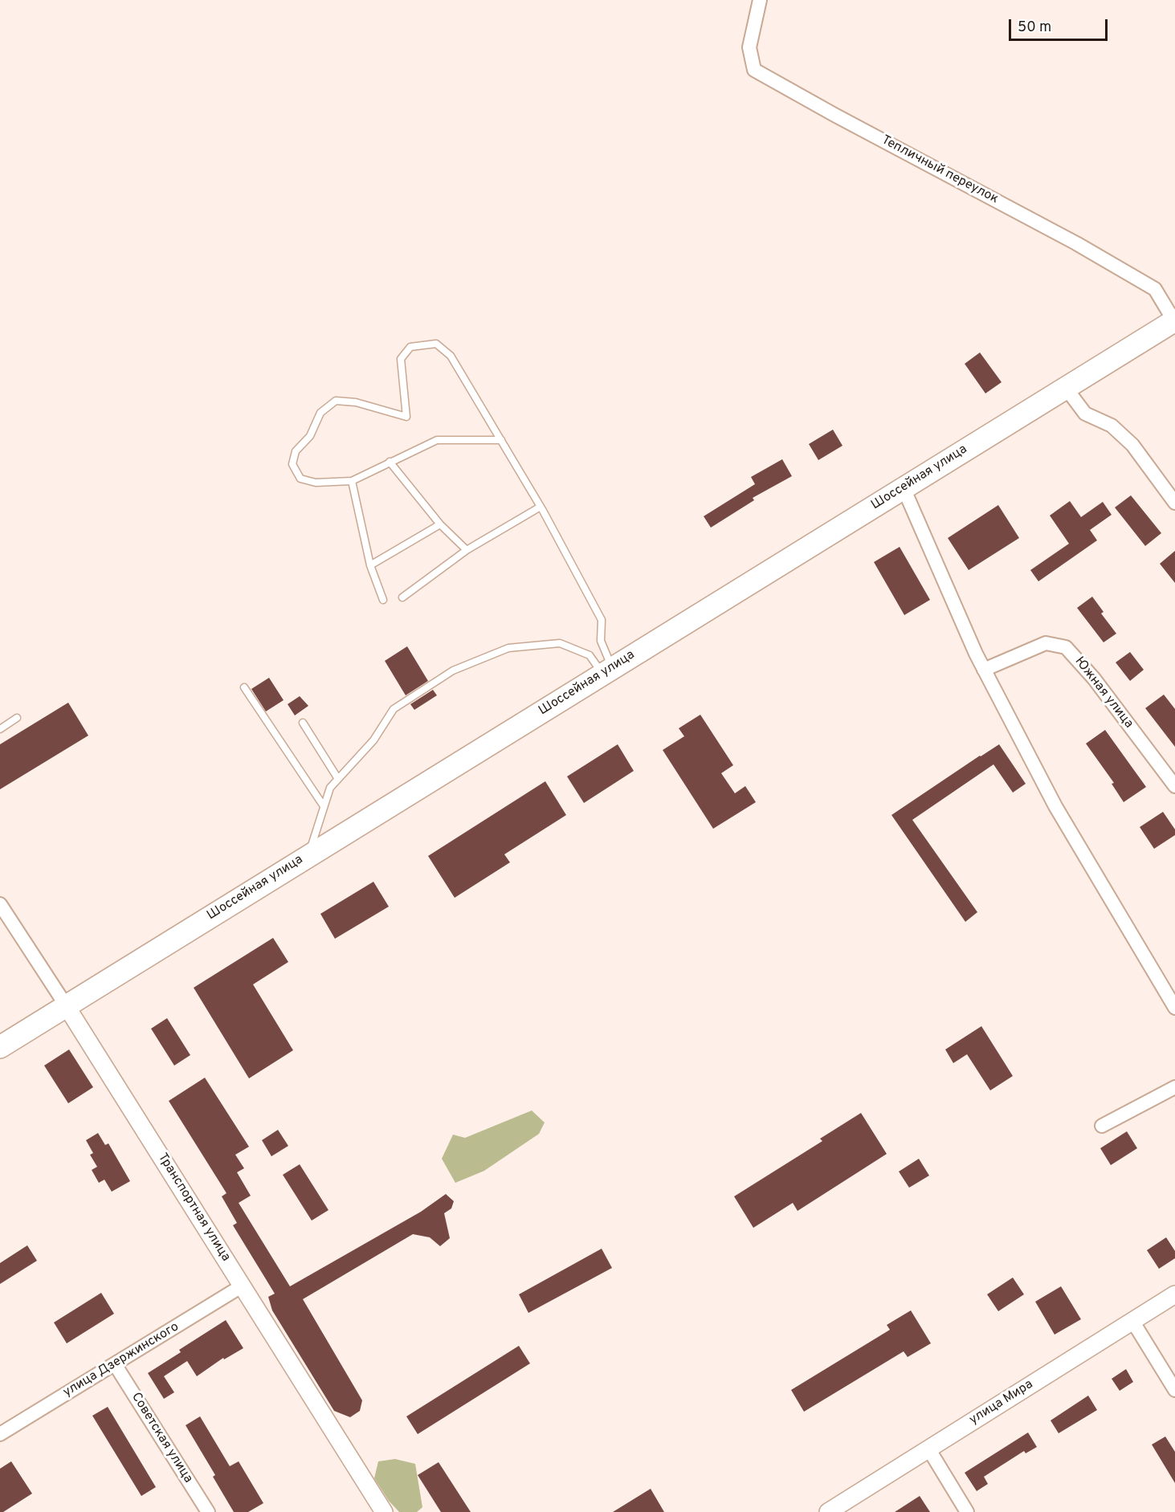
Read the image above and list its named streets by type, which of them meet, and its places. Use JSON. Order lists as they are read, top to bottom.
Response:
{
  "streets": {
    "highway": ["Шоссейная улица"],
    "street": [
      "Тепличный переулок",
      "Южная улица",
      "Транспортная улица",
      "улица Дзержинского",
      "улица Мира",
      "Советская улица"
    ]
  },
  "crossings": [
    ["Тепличный переулок", "Шоссейная улица"],
    ["Шоссейная улица", "Транспортная улица"],
    ["Транспортная улица", "улица Дзержинского"],
    ["улица Дзержинского", "Советская улица"]
  ],
  "scale_bar": "50 m"
}
